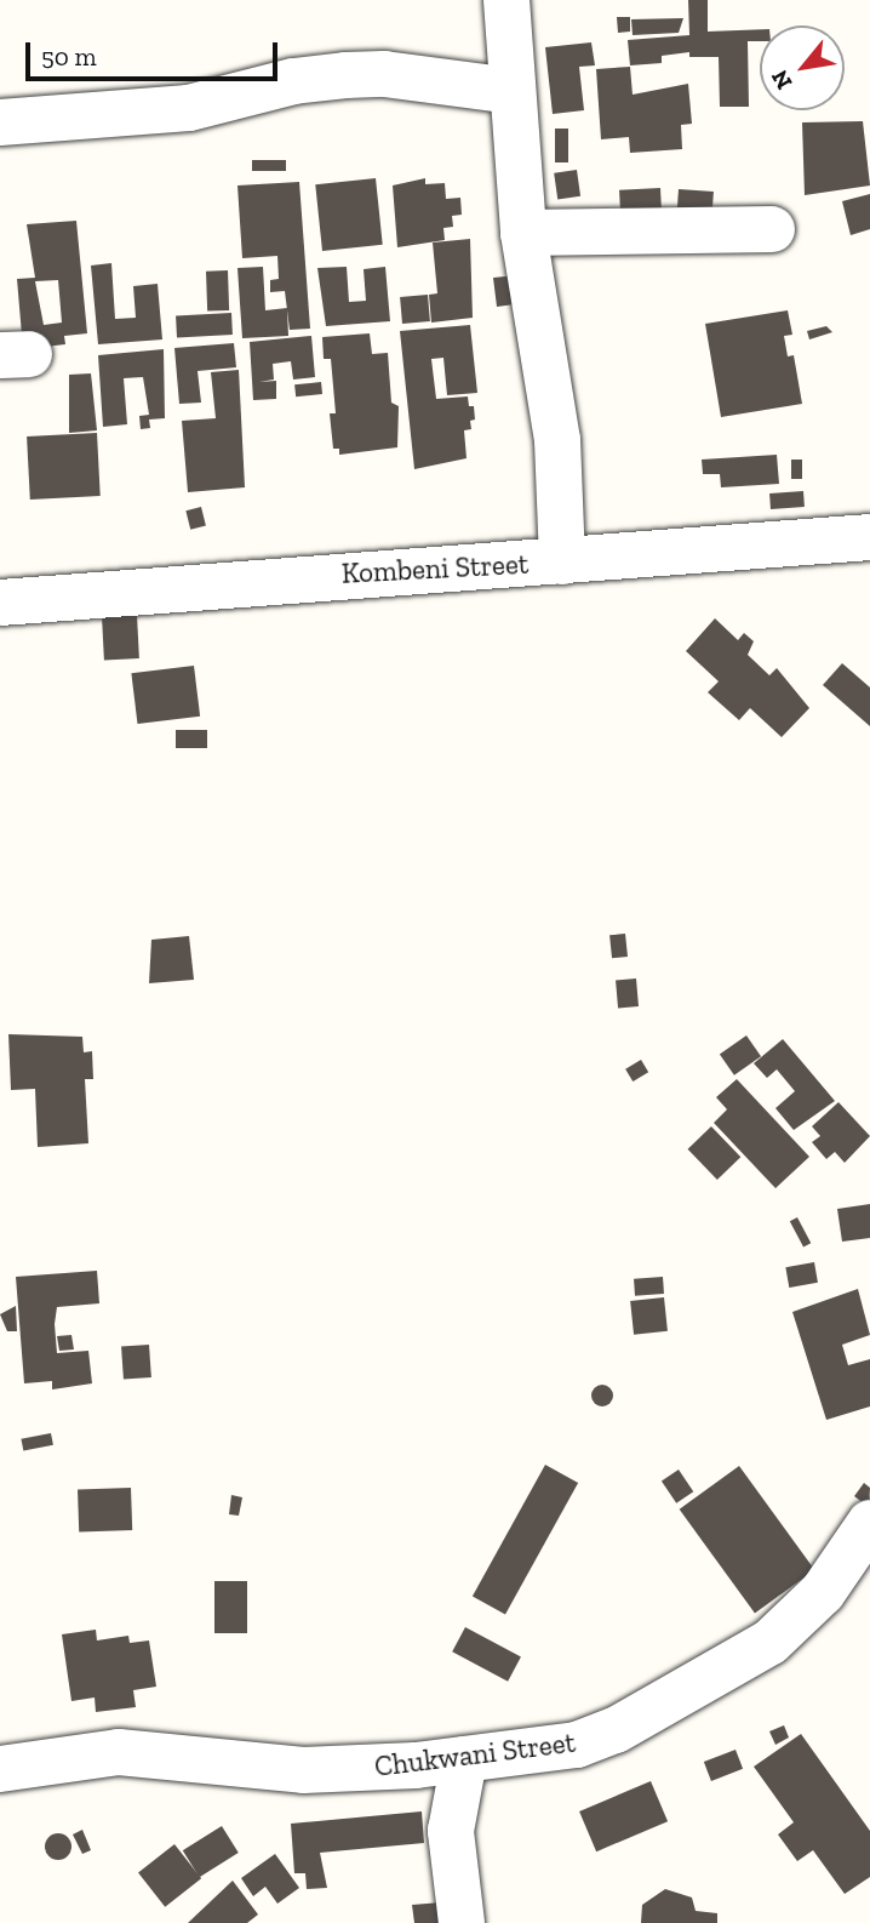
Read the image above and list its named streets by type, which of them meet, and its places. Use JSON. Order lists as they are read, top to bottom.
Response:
{
  "streets": {
    "street": ["Kombeni Street", "Chukwani Street"]
  },
  "scale_bar": "50 m",
  "north": "bottom left"
}
